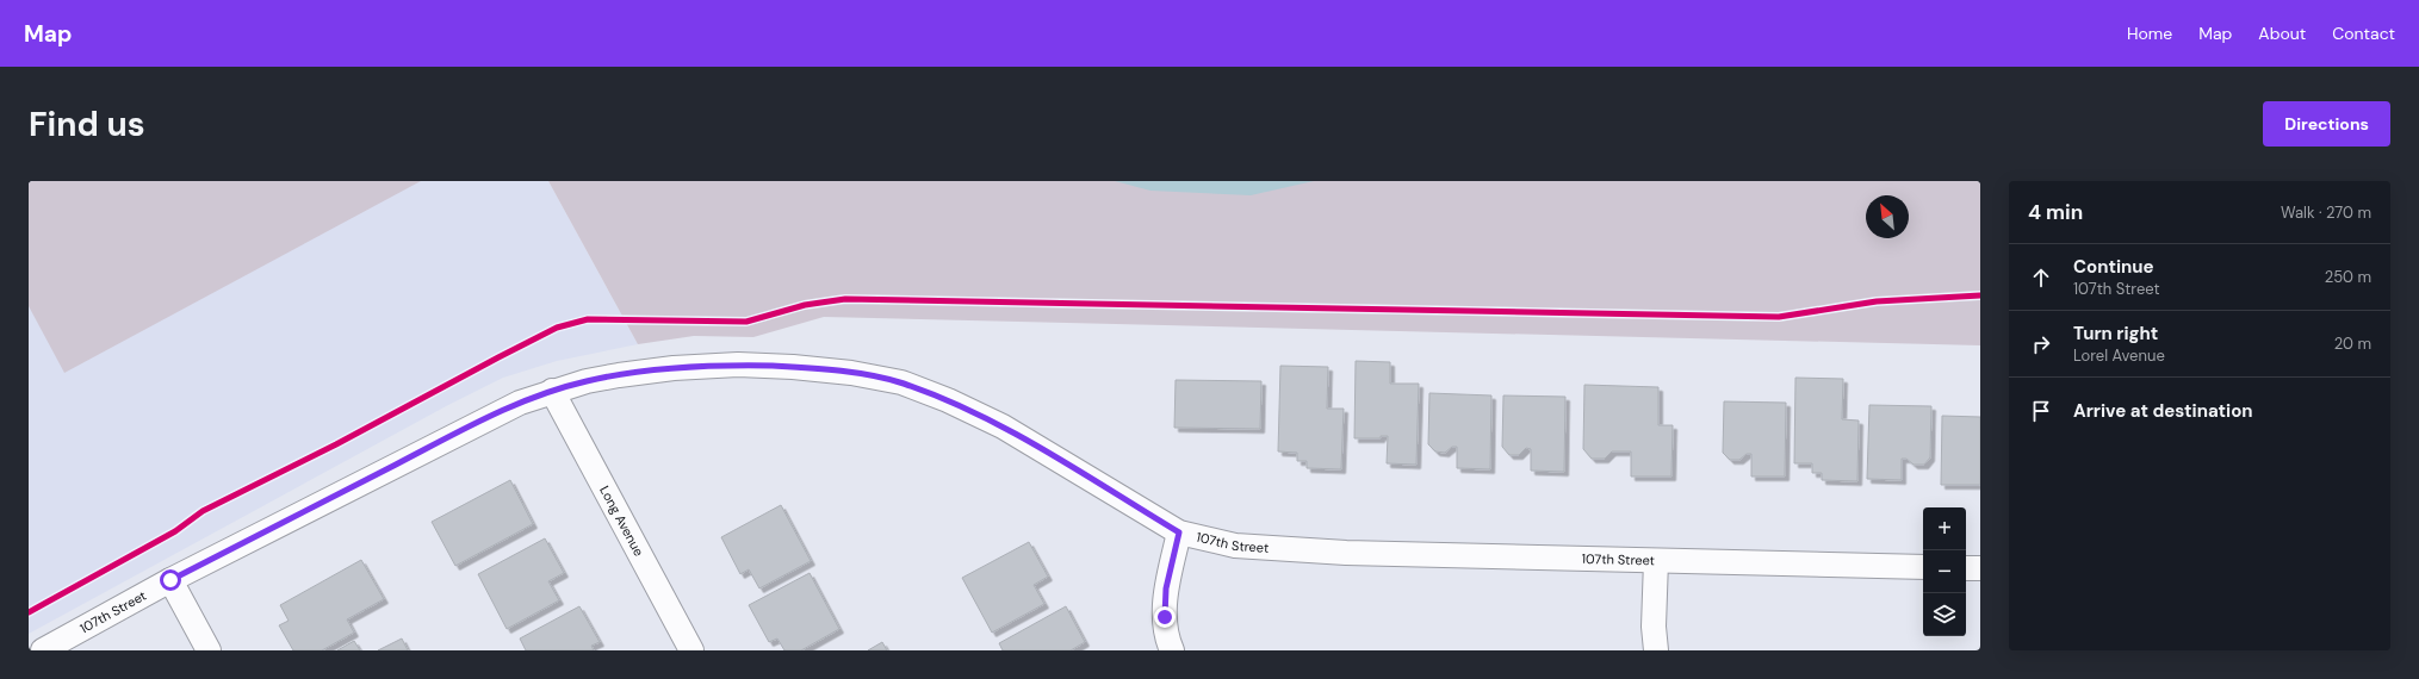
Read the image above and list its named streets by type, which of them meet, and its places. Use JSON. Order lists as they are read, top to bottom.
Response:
{
  "streets": {
    "street": ["Long Avenue", "107th Street"]
  },
  "crossings": [
    ["Long Avenue", "107th Street"]
  ],
  "north": "top left",
  "page": {
    "header": "Map",
    "nav": [
      "Home",
      "Map",
      "About",
      "Contact"
    ],
    "buttons": "Directions",
    "title": "Find us",
    "heading": ["4 min", "Walk · 270 m"],
    "list": [
      ["Continue", "107th Street", "250 m"],
      ["Turn right", "Lorel Avenue", "20 m"],
      "Arrive at destination"
    ],
    "map_buttons": ["+", "−"]
  }
}
